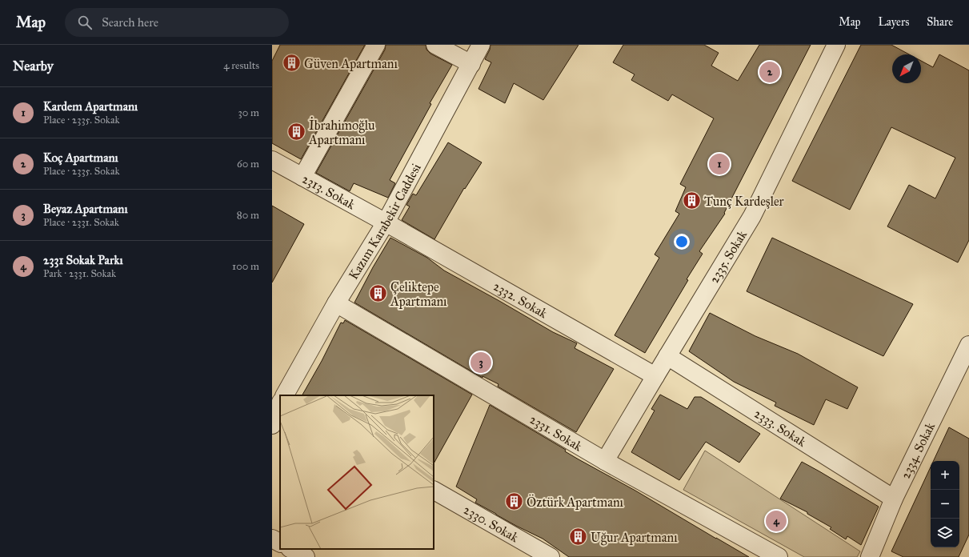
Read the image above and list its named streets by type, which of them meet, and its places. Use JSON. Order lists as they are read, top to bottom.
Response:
{
  "streets": {
    "street": [
      "2313. Sokak",
      "Kazım Karabekir Caddesi",
      "2335. Sokak",
      "2332. Sokak",
      "2333. Sokak",
      "2331. Sokak",
      "2334. Sokak",
      "2330. Sokak"
    ]
  },
  "crossings": [
    ["2313. Sokak", "Kazım Karabekir Caddesi"],
    ["2313. Sokak", "2332. Sokak"],
    ["Kazım Karabekir Caddesi", "2332. Sokak"],
    ["Kazım Karabekir Caddesi", "2331. Sokak"],
    ["2335. Sokak", "2332. Sokak"],
    ["2335. Sokak", "2333. Sokak"],
    ["2335. Sokak", "2331. Sokak"],
    ["2333. Sokak", "2334. Sokak"]
  ],
  "places": {
    "building": [
      "Güven Apartmanı",
      "İbrahimoğlu Apartmanı",
      "Tunç Kardeşler",
      "Çeliktepe Apartmanı",
      "Öztürk Apartmanı",
      "Uğur Apartmanı"
    ]
  },
  "north": "bottom left",
  "page": {
    "header": "Map",
    "search": "Search here",
    "nav": ["Map", "Layers", "Share"],
    "heading": ["Nearby", "4 results"],
    "pins": [
      "2",
      "1",
      "3",
      "4"
    ],
    "list": [
      {
        "mark": "1",
        "name": "Kardem Apartmanı",
        "note": "Place · 2335. Sokak",
        "value": "30 m"
      },
      {
        "mark": "2",
        "name": "Koç Apartmanı",
        "note": "Place · 2335. Sokak",
        "value": "60 m"
      },
      {
        "mark": "3",
        "name": "Beyaz Apartmanı",
        "note": "Place · 2331. Sokak",
        "value": "80 m"
      },
      {
        "mark": "4",
        "name": "2331 Sokak Parkı",
        "note": "Park · 2331. Sokak",
        "value": "100 m"
      }
    ],
    "map_buttons": ["+", "−"]
  }
}
